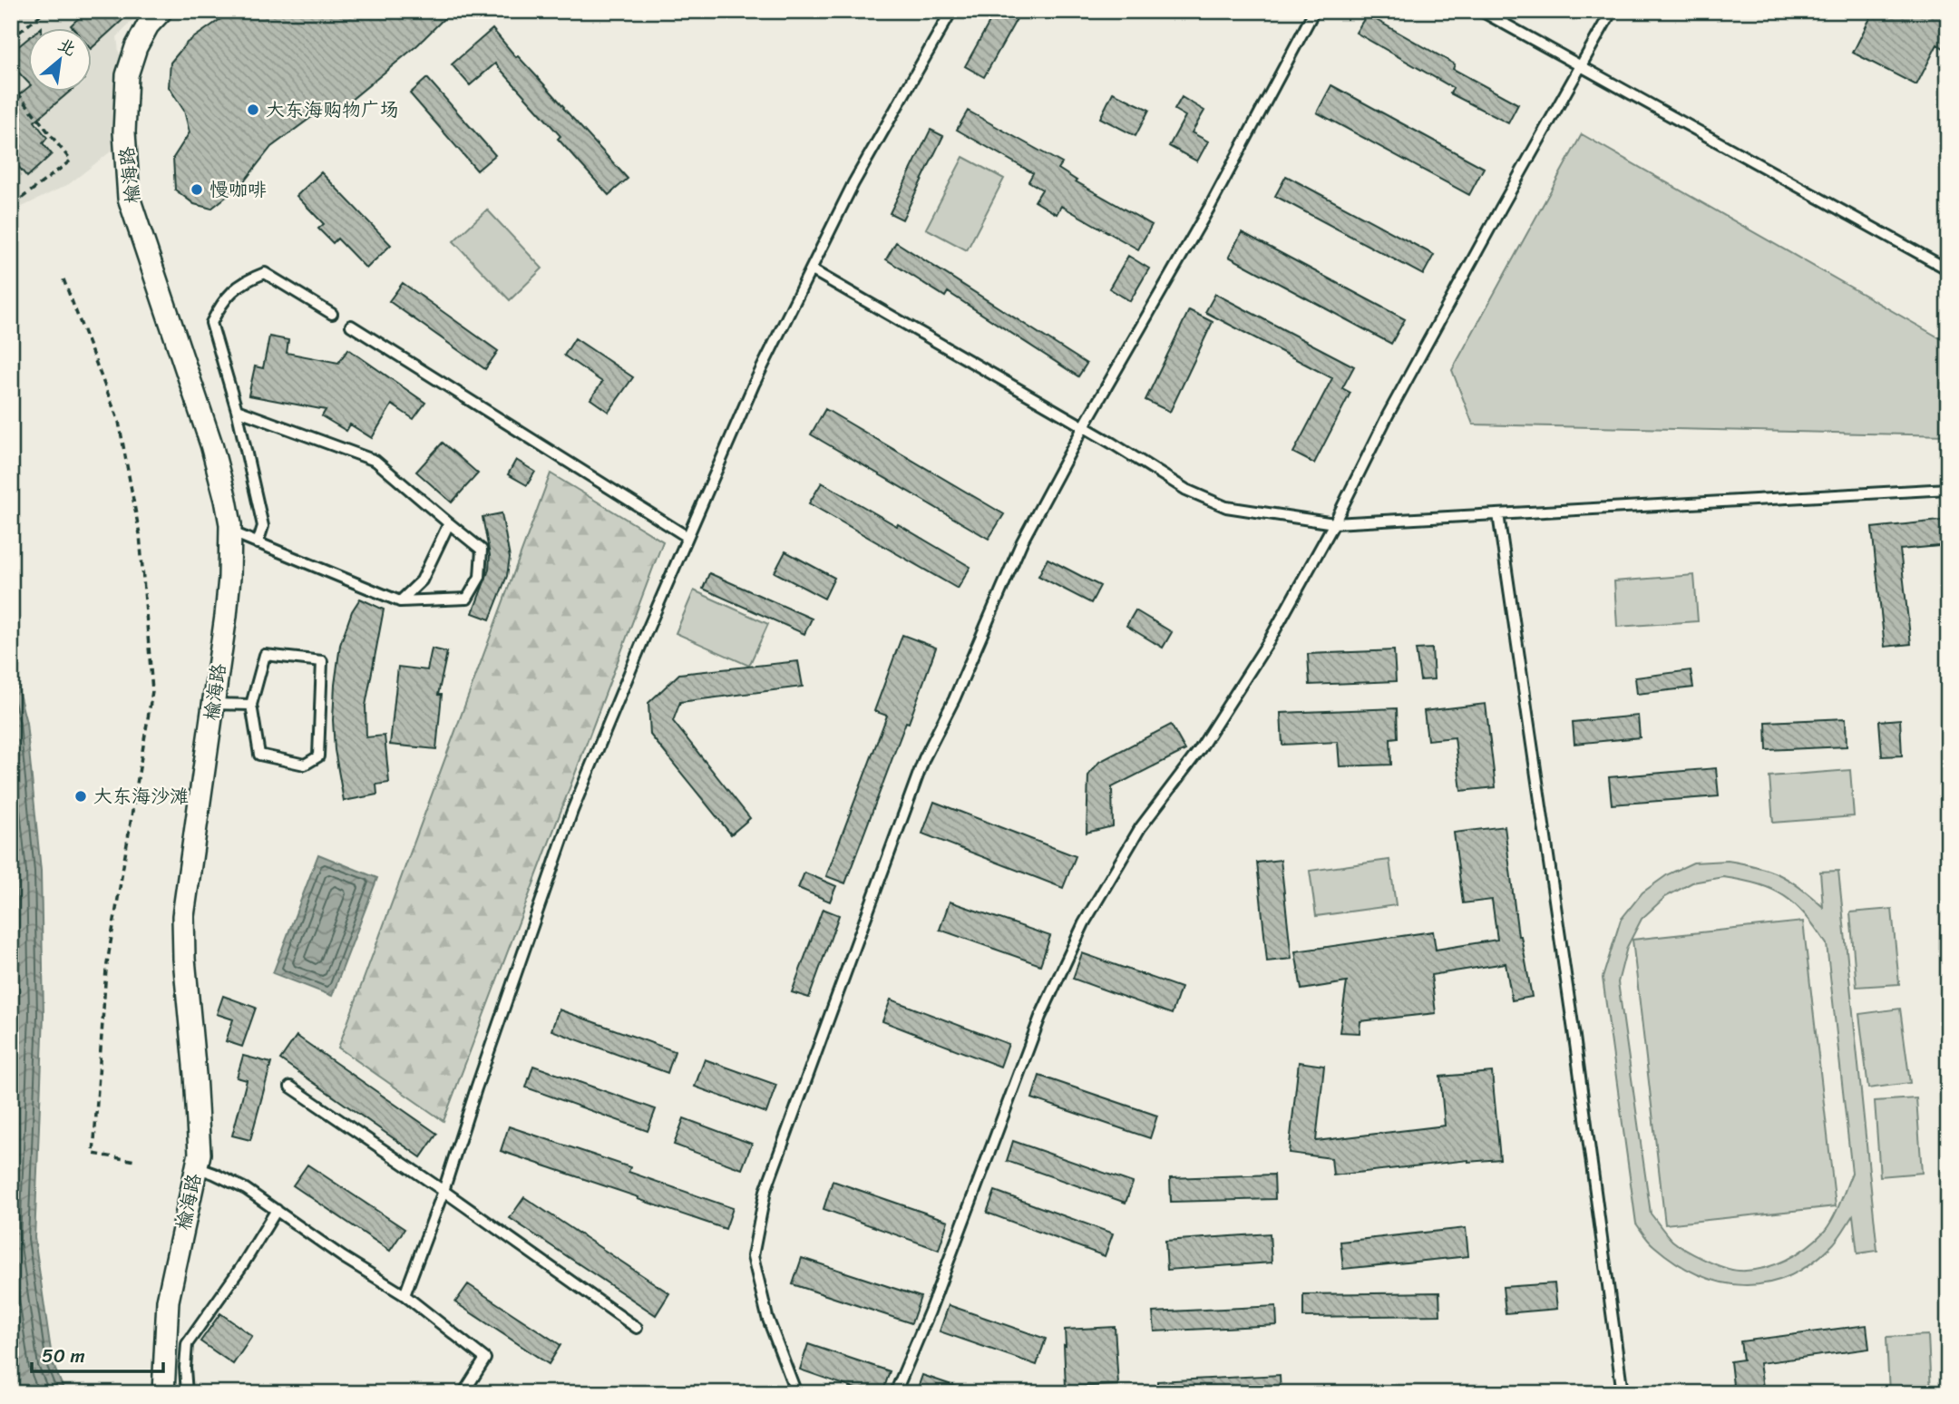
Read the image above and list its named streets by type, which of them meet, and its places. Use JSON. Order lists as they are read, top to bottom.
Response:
{
  "streets": {
    "street": ["榆海路"]
  },
  "places": ["大东海购物广场", "慢咖啡", "大东海沙滩"],
  "scale_bar": "50 m",
  "north": "top right"
}
